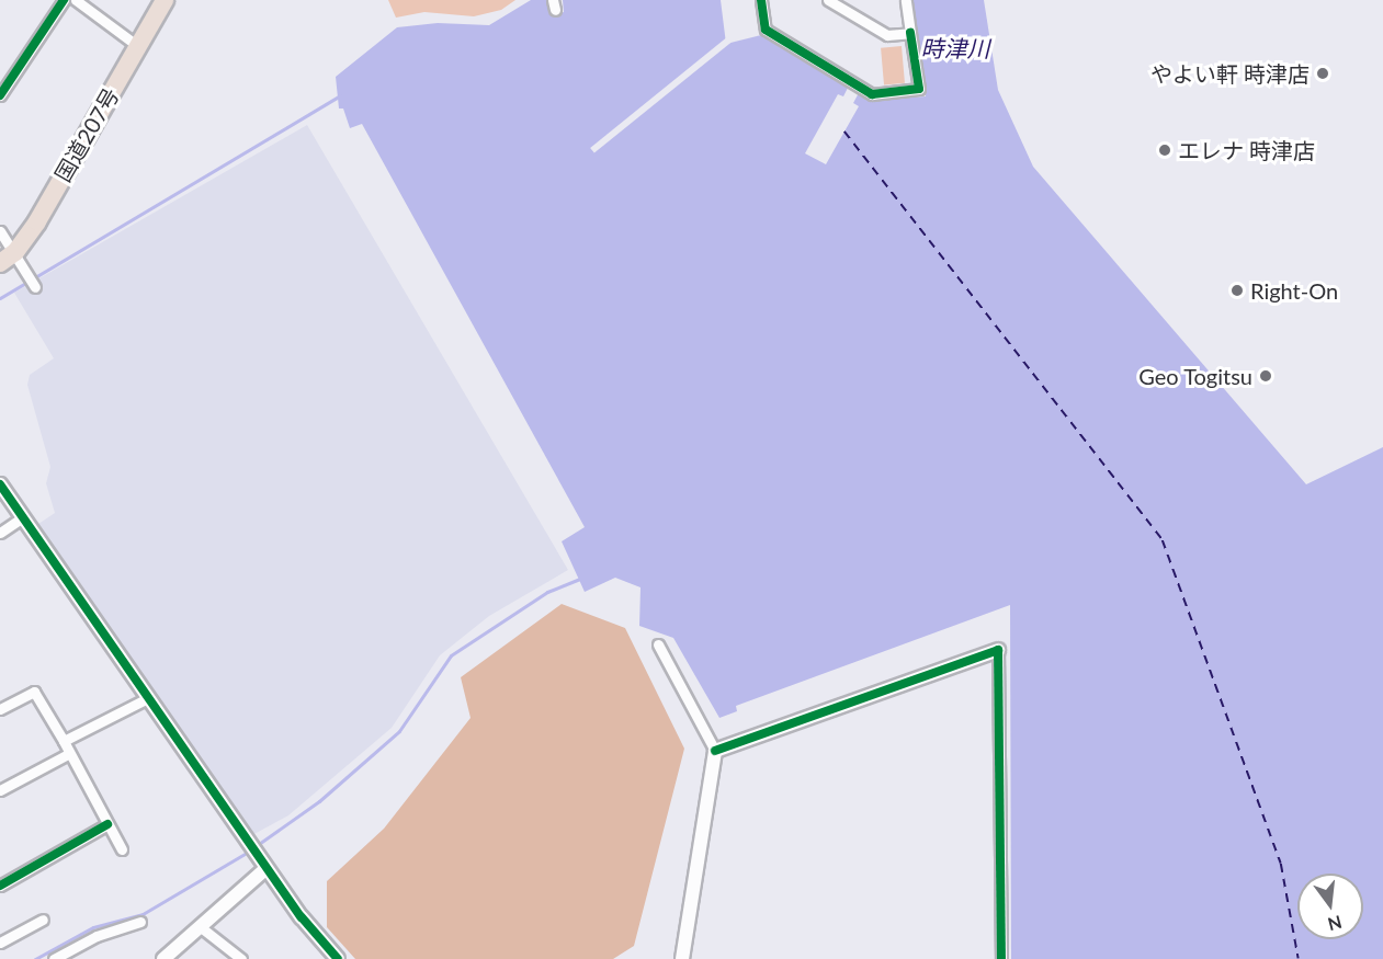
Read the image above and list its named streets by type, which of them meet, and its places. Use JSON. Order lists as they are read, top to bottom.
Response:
{
  "streets": {
    "highway": ["国道207号"]
  },
  "water": ["時津川"],
  "places": [
    "やよい軒 時津店",
    "エレナ 時津店",
    "Right-On",
    "Geo Togitsu"
  ],
  "north": "bottom"
}
